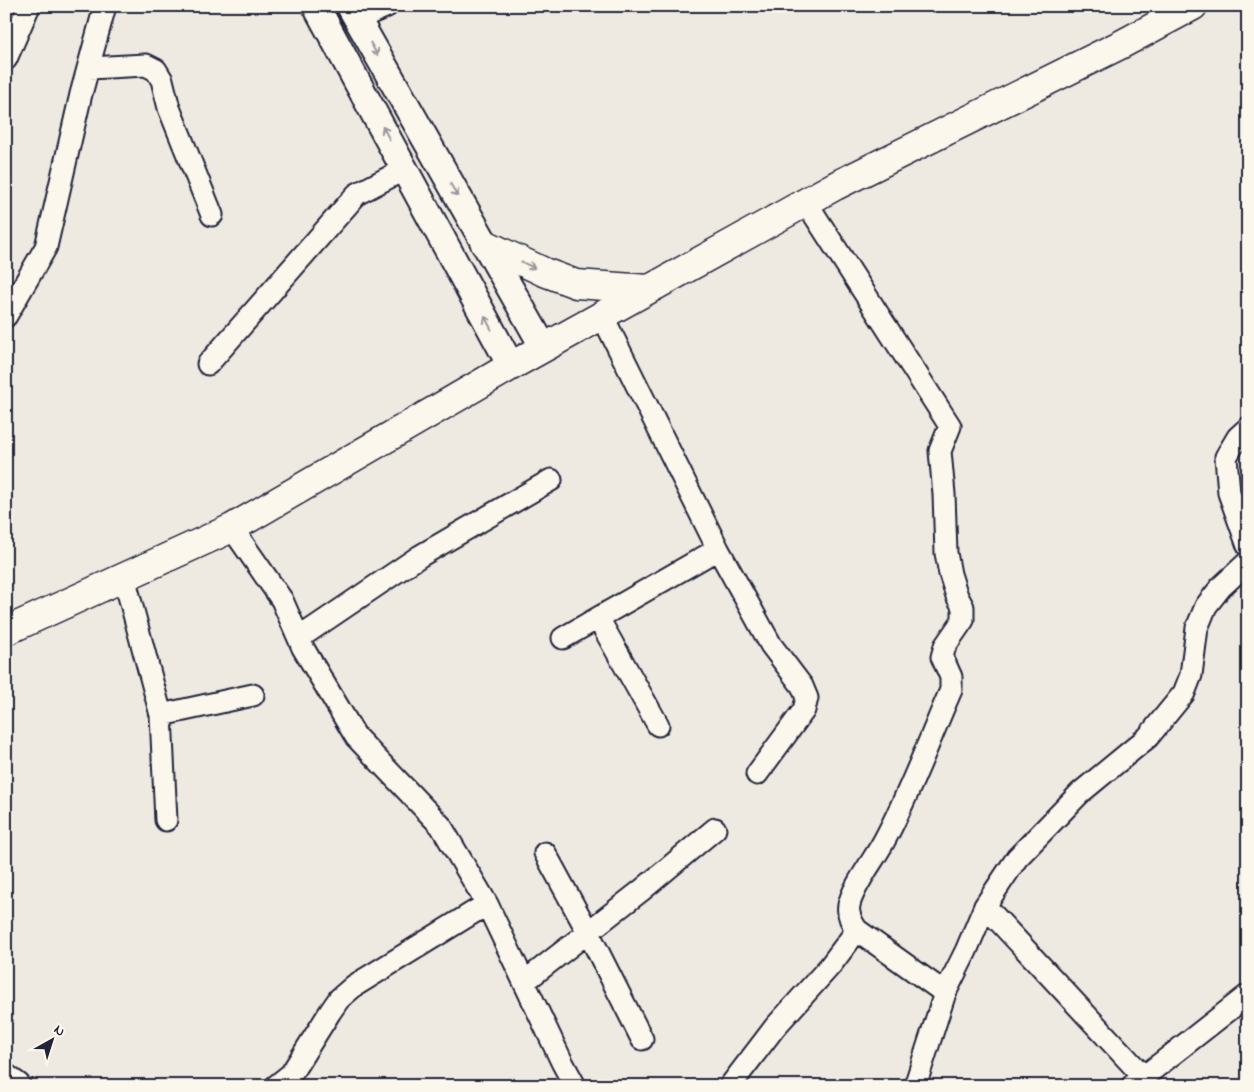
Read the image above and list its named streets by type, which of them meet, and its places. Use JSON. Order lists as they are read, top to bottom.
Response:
{
  "north": "top right"
}
